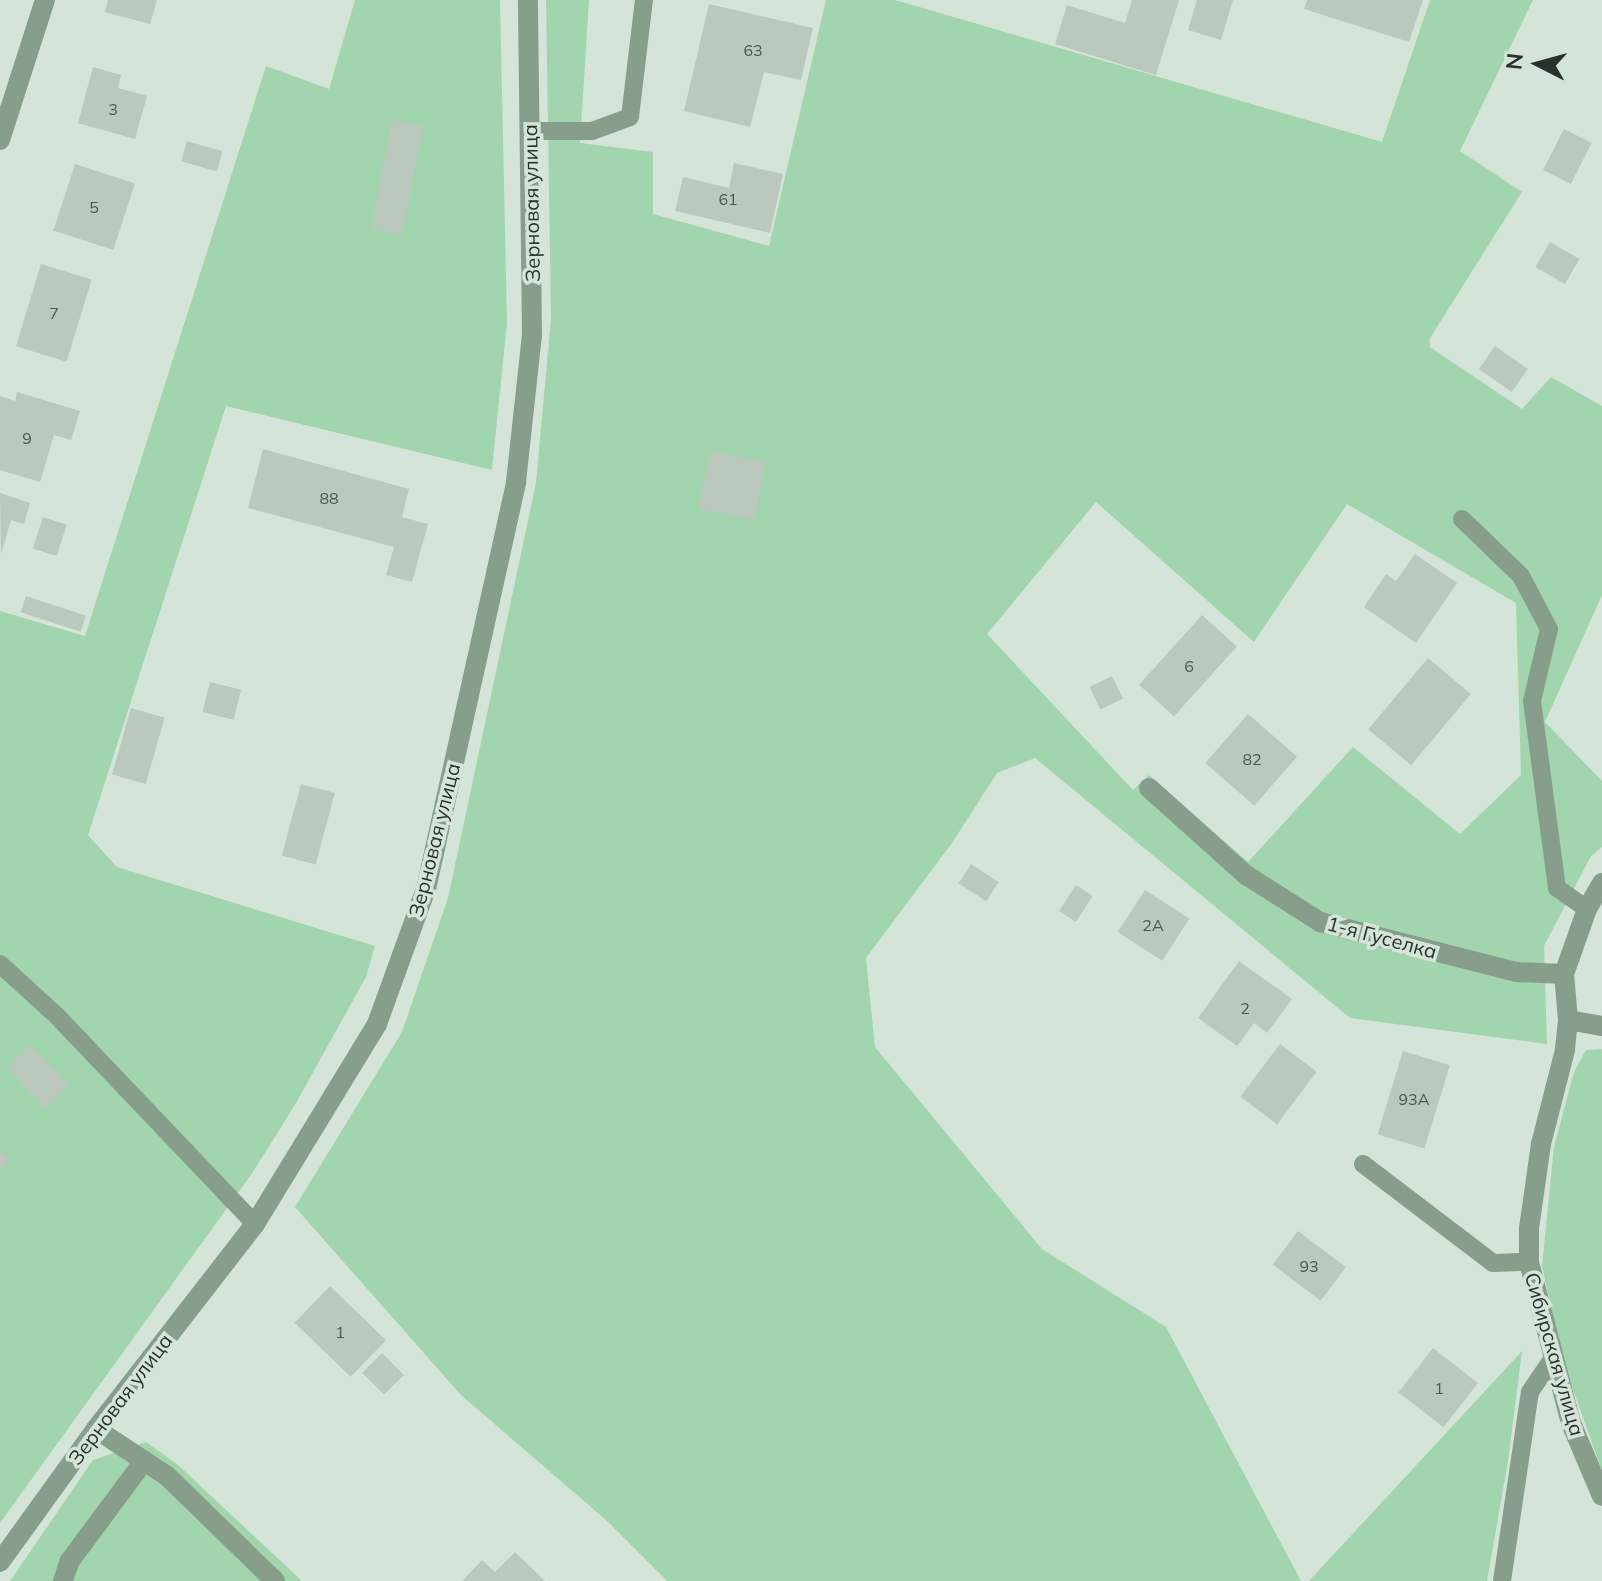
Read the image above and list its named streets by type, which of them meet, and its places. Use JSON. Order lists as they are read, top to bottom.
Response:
{
  "streets": {
    "street": ["Зерновая улица", "1-я Гуселка", "Сибирская улица"]
  },
  "crossings": [
    ["1-я Гуселка", "Сибирская улица"]
  ],
  "house_numbers": [
    "63",
    "3",
    "61",
    "5",
    "7",
    "9",
    "88",
    "6",
    "82",
    "2А",
    "2",
    "93А",
    "93",
    "1",
    "1"
  ],
  "north": "left"
}
